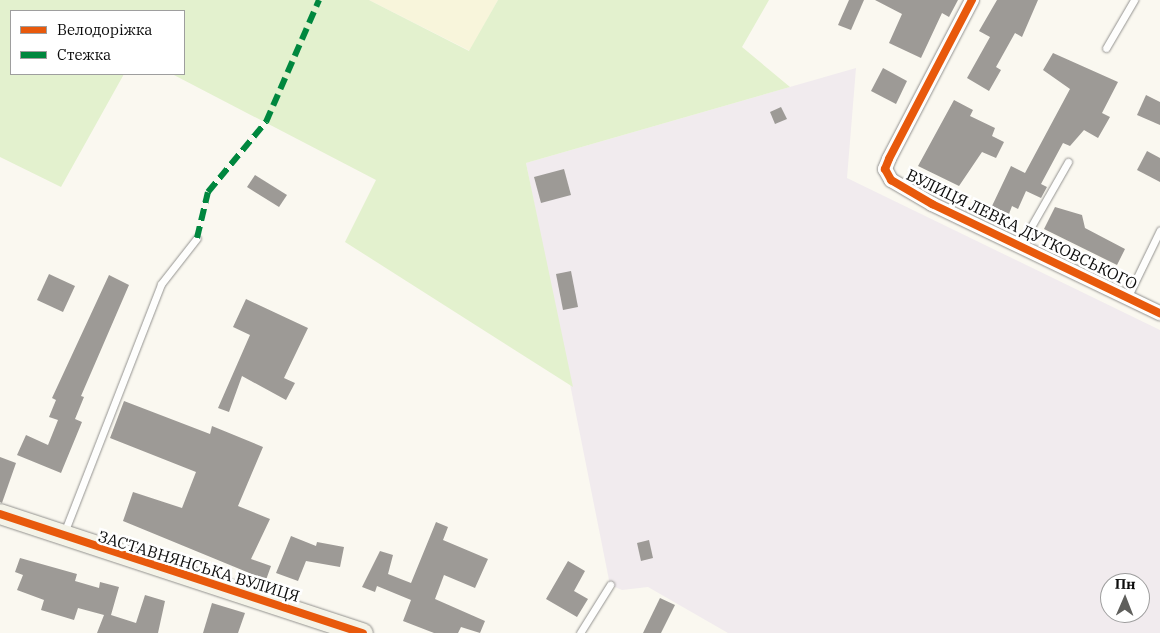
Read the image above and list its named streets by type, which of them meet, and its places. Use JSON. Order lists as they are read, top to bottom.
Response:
{
  "streets": {
    "street": ["ВУЛИЦЯ ЛЕВКА ДУТКОВСЬКОГО", "ЗАСТАВНЯНСЬКА ВУЛИЦЯ"]
  },
  "legend": ["Велодоріжка", "Стежка"],
  "north": "top"
}
